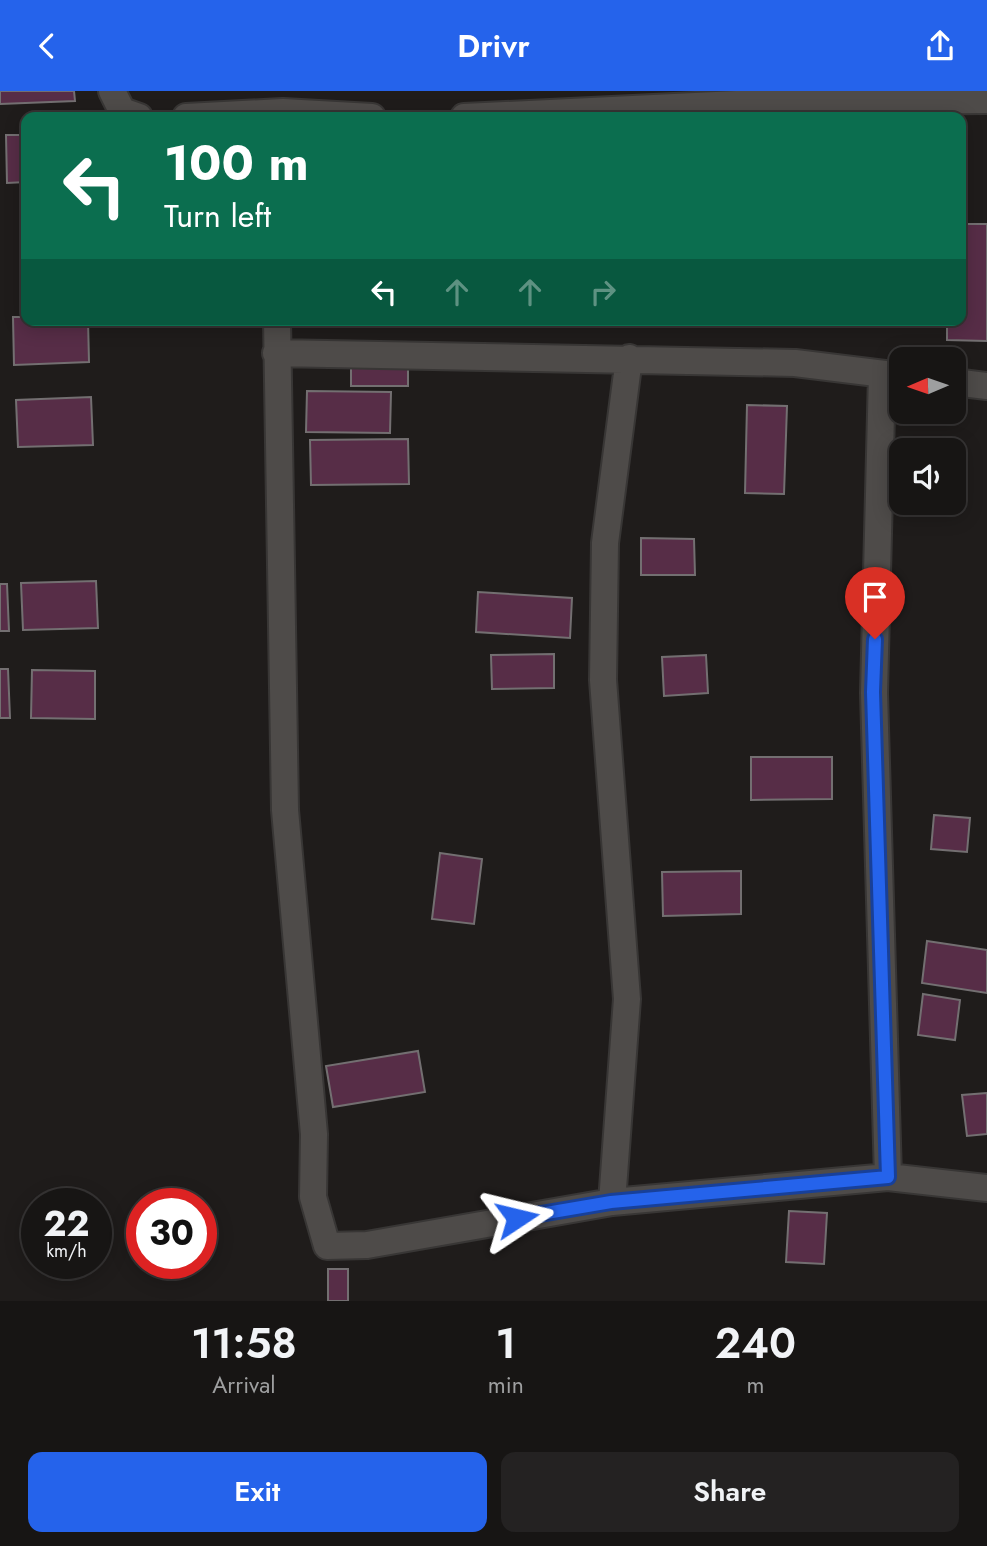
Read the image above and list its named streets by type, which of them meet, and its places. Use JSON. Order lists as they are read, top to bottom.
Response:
{
  "north": "left",
  "page": {
    "header": "Drivr",
    "turn": ["100 m", "Turn left"],
    "speed": "22 km/h",
    "limit": "30",
    "eta": [
      "11:58",
      "Arrival",
      "1",
      "min",
      "240",
      "m"
    ],
    "buttons": ["Exit", "Share"]
  }
}
